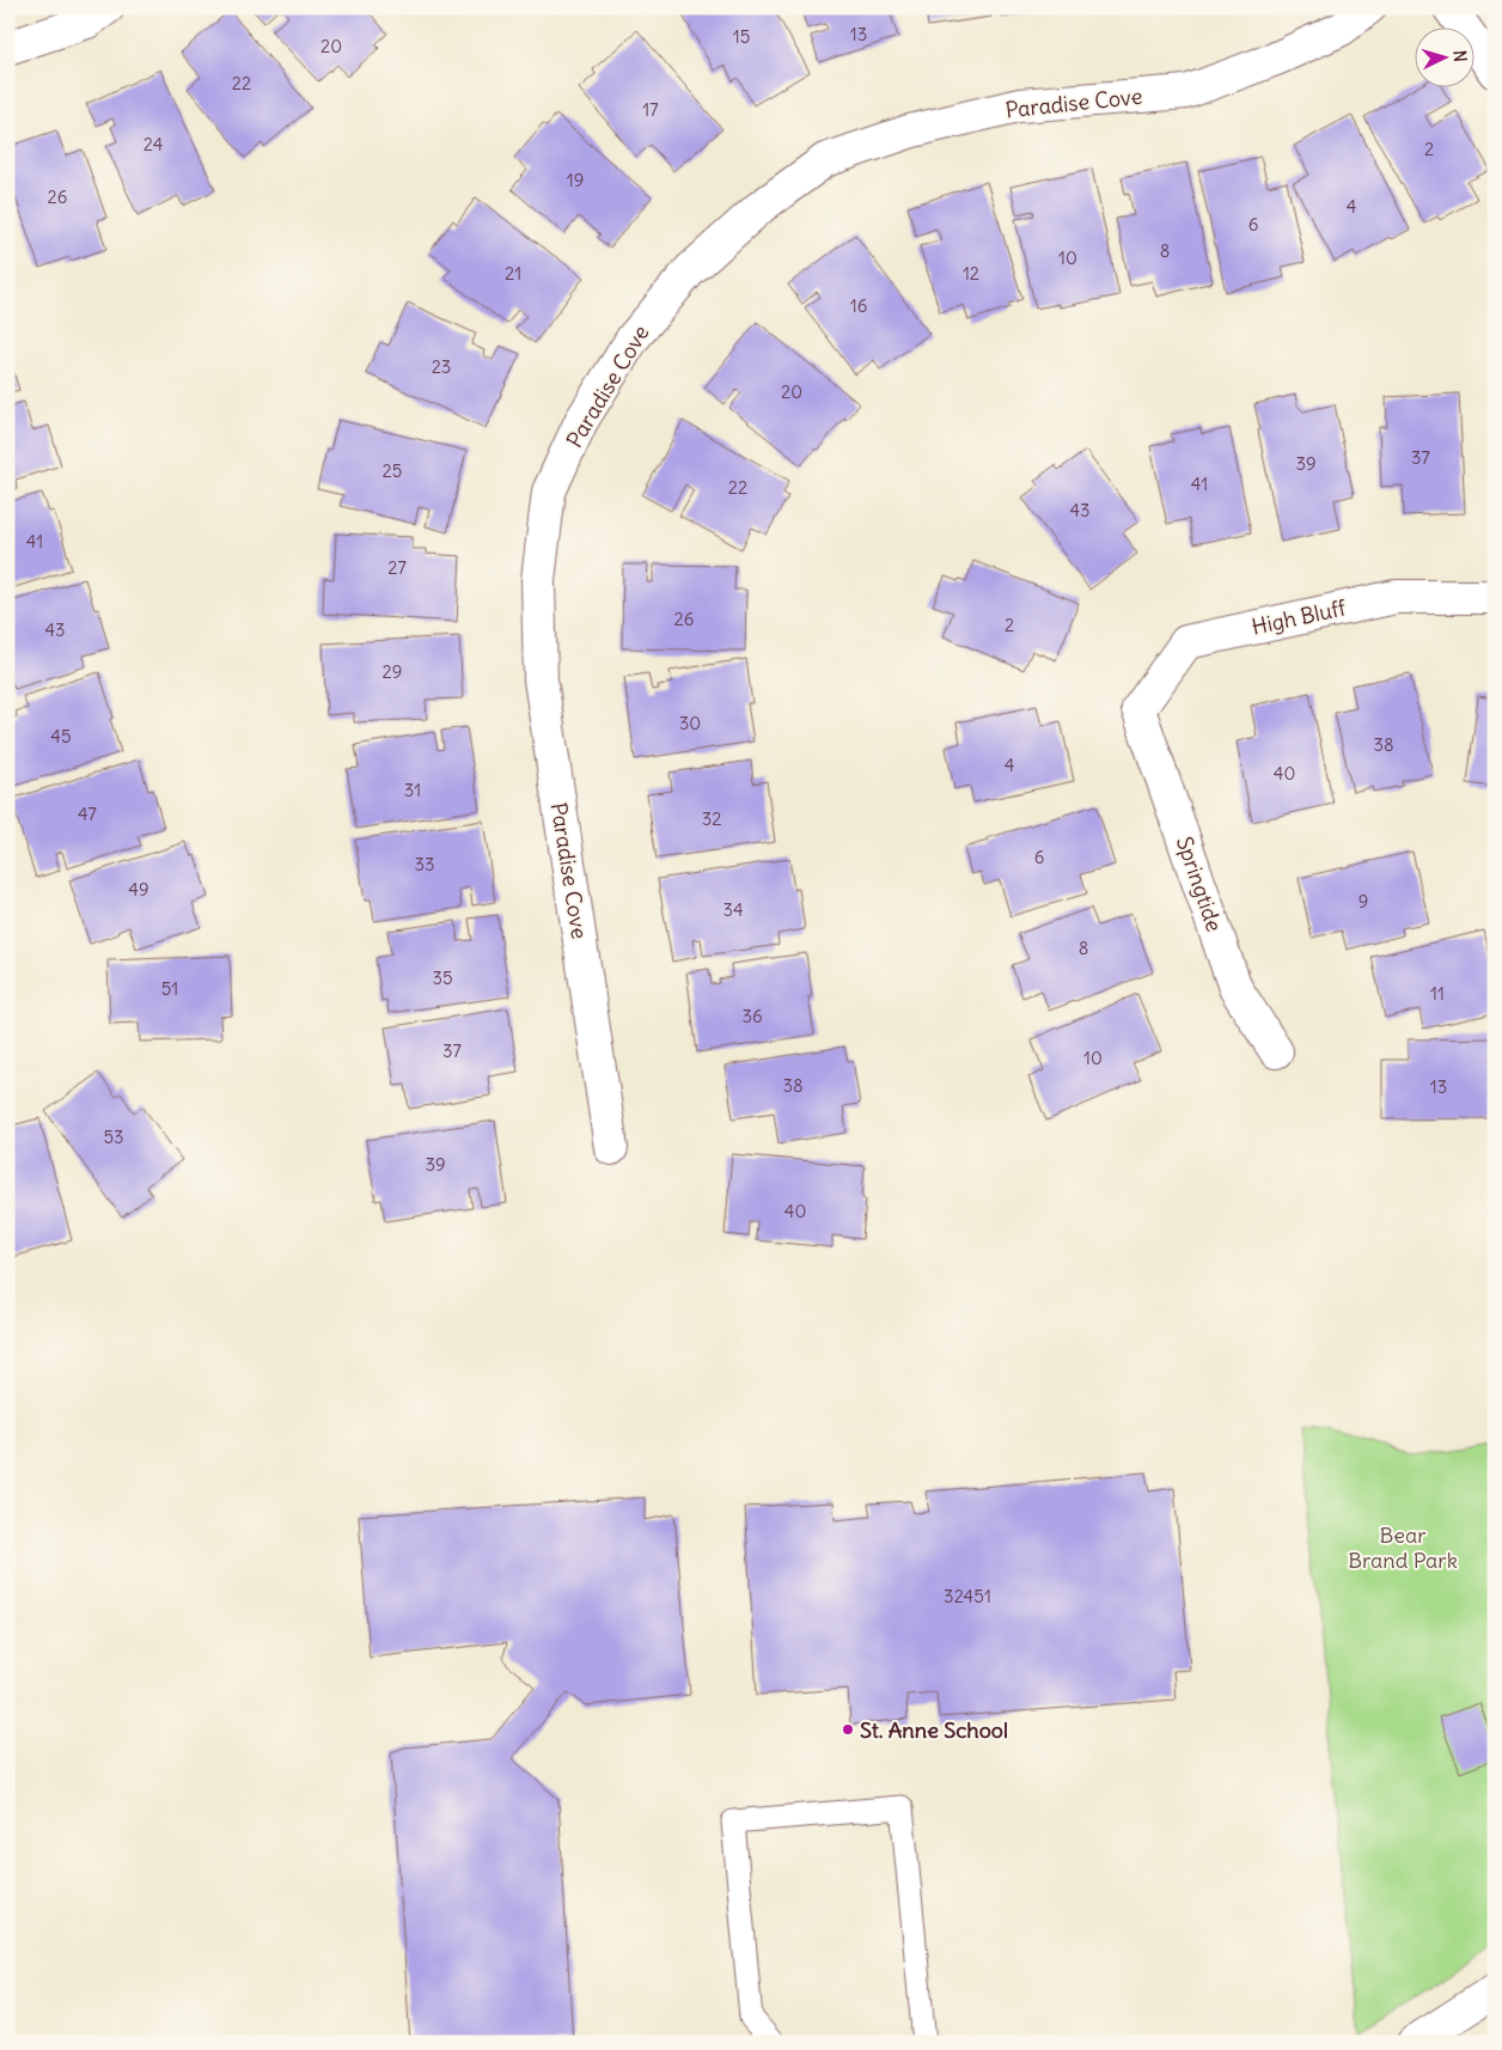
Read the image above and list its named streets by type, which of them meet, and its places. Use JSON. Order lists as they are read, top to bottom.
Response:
{
  "streets": {
    "street": ["Paradise Cove", "High Bluff", "Springtide"]
  },
  "crossings": [
    ["High Bluff", "Springtide"]
  ],
  "parks": ["Bear Brand Park"],
  "places": ["St. Anne School"],
  "house_numbers": [
    "13",
    "15",
    "20",
    "22",
    "17",
    "24",
    "2",
    "19",
    "26",
    "4",
    "6",
    "8",
    "10",
    "21",
    "12",
    "16",
    "23",
    "20",
    "37",
    "39",
    "25",
    "41",
    "22",
    "43",
    "41",
    "27",
    "26",
    "2",
    "43",
    "29",
    "30",
    "45",
    "38",
    "4",
    "40",
    "31",
    "47",
    "32",
    "6",
    "33",
    "49",
    "9",
    "34",
    "8",
    "35",
    "51",
    "11",
    "36",
    "37",
    "10",
    "38",
    "13",
    "53",
    "39",
    "40",
    "32451"
  ],
  "north": "right"
}
